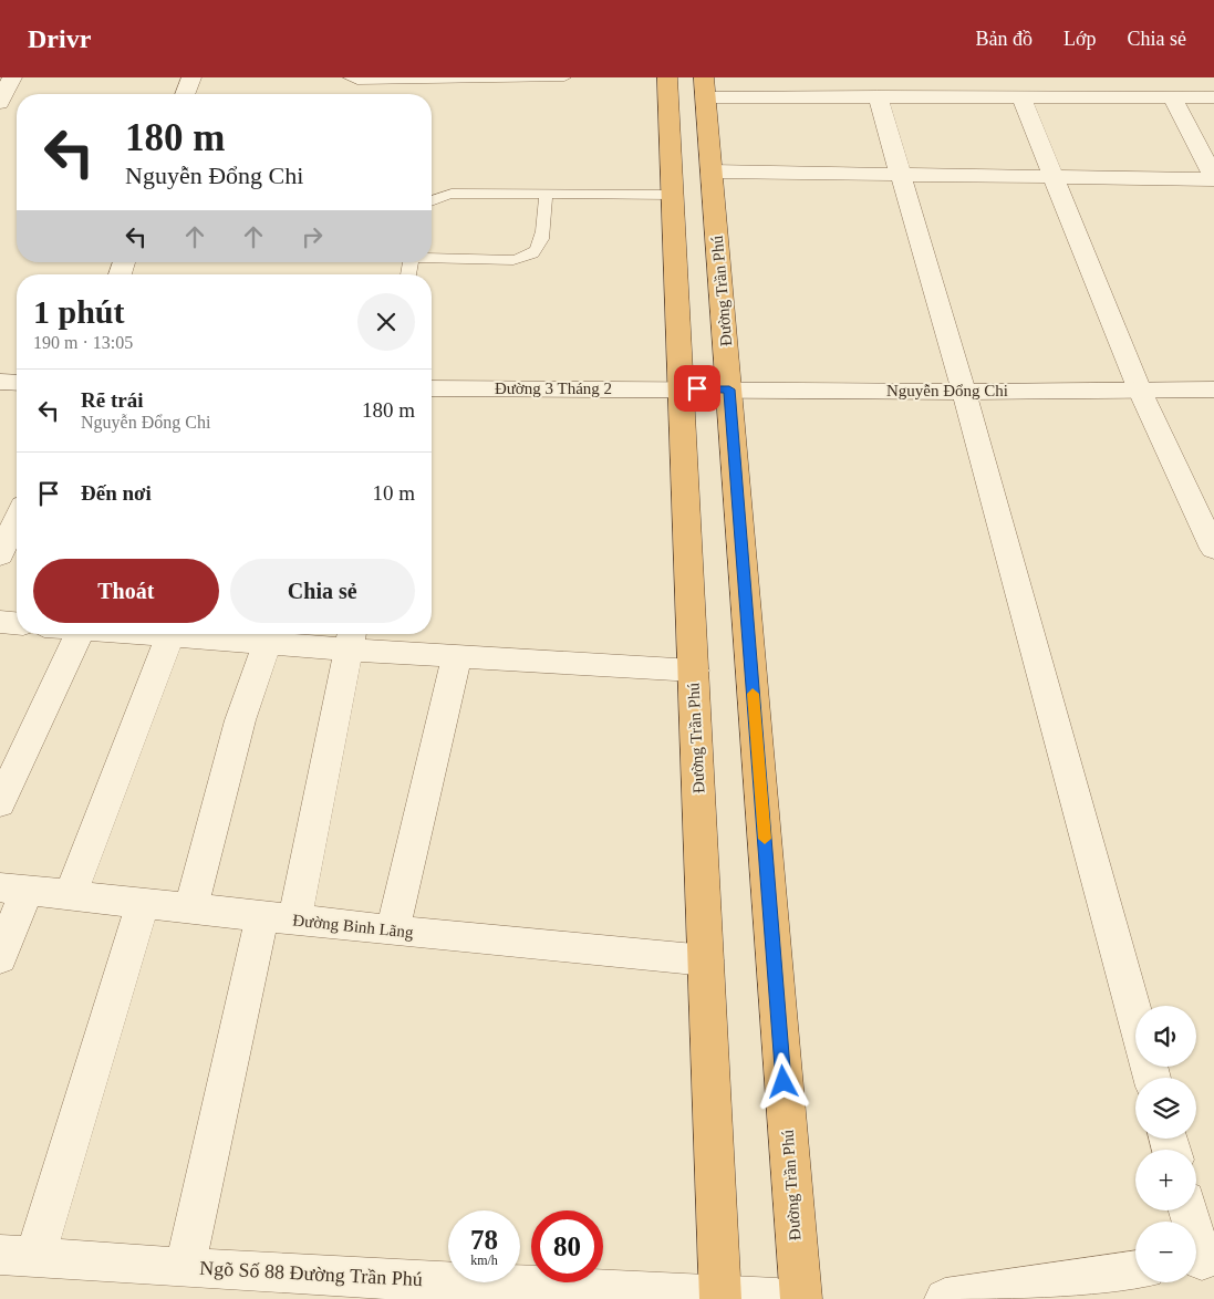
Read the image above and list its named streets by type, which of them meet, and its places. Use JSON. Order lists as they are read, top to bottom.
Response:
{
  "streets": {
    "highway": ["Đường Trần Phú"],
    "street": [
      "Đường 3 Tháng 2",
      "Nguyễn Đổng Chi",
      "Đường Binh Lãng",
      "Ngõ Số 88 Đường Trần Phú"
    ]
  },
  "crossings": [
    ["Đường Trần Phú", "Đường 3 Tháng 2"],
    ["Đường Trần Phú", "Nguyễn Đổng Chi"],
    ["Đường Trần Phú", "Đường Binh Lãng"],
    ["Đường Trần Phú", "Ngõ Số 88 Đường Trần Phú"],
    ["Đường 3 Tháng 2", "Nguyễn Đổng Chi"]
  ],
  "page": {
    "header": "Drivr",
    "nav": ["Bản đồ", "Lớp", "Chia sẻ"],
    "turn": ["180 m", "Nguyễn Đổng Chi"],
    "heading": ["1 phút", "190 m · 13:05"],
    "list": [
      {
        "name": "Rẽ trái",
        "note": "Nguyễn Đổng Chi",
        "value": "180 m"
      },
      {
        "name": "Đến nơi",
        "value": "10 m"
      }
    ],
    "buttons": ["Thoát", "Chia sẻ"],
    "map_buttons": ["+", "−"],
    "speed": "78 km/h",
    "limit": "80"
  }
}
